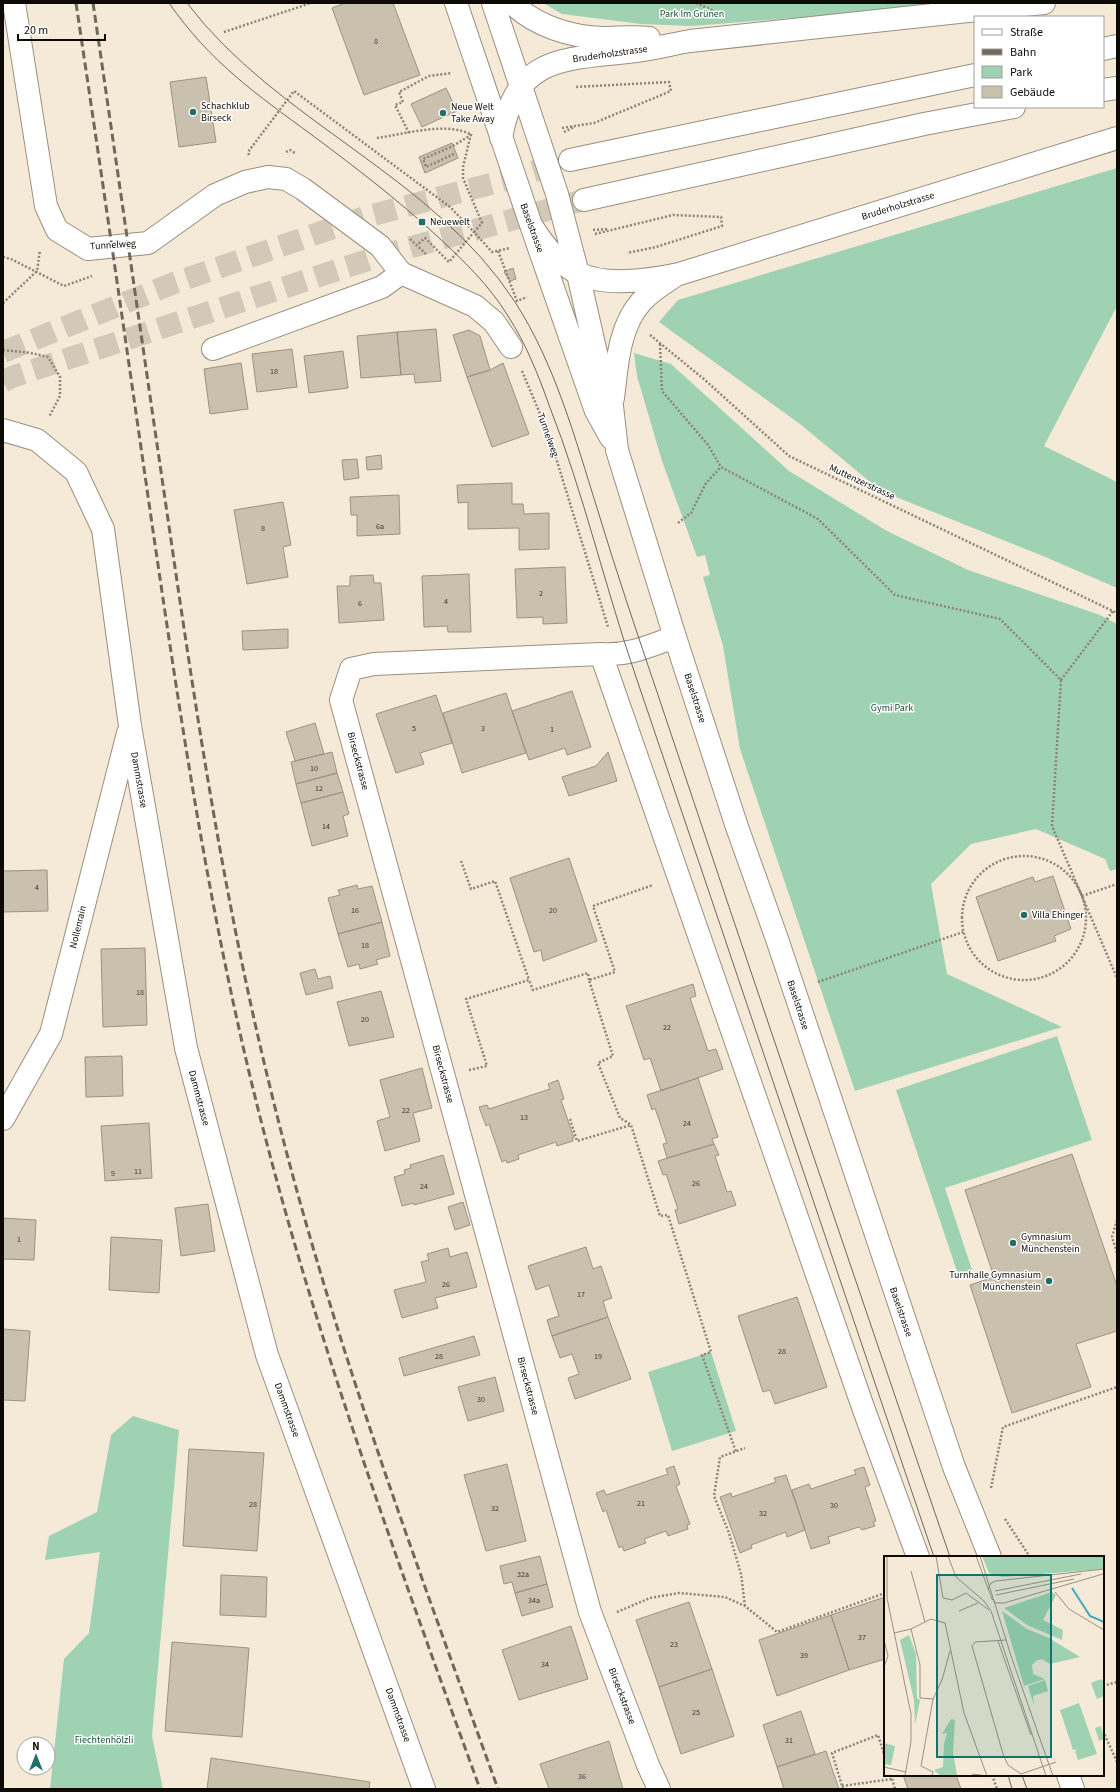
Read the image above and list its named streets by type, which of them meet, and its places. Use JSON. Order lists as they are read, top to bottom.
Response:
{
  "streets": {
    "street": [
      "Bruderholzstrasse",
      "Baselstrasse",
      "Tunnelweg",
      "Birseckstrasse",
      "Dammstrasse",
      "Nollenrain"
    ],
    "path": ["Muttenzerstrasse"]
  },
  "crossings": [
    ["Bruderholzstrasse", "Baselstrasse"],
    ["Bruderholzstrasse", "Muttenzerstrasse"],
    ["Baselstrasse", "Birseckstrasse"],
    ["Tunnelweg", "Birseckstrasse"],
    ["Dammstrasse", "Nollenrain"]
  ],
  "parks": ["Park Im Grünen", "Gymi Park", "Fiechtenhölzli"],
  "places": {
    "other": [
      "Schachklub Birseck",
      "Neue Welt Take Away",
      "Villa Ehinger",
      "Gymnasium Münchenstein",
      "Turnhalle Gymnasium Münchenstein"
    ],
    "transit": ["Neuewelt"]
  },
  "house_numbers": [
    "8",
    "18",
    "6a",
    "8",
    "2",
    "4",
    "6",
    "5",
    "3",
    "1",
    "10",
    "12",
    "14",
    "4",
    "16",
    "20",
    "18",
    "18",
    "20",
    "22",
    "22",
    "13",
    "24",
    "11",
    "9",
    "26",
    "24",
    "1",
    "26",
    "17",
    "28",
    "28",
    "19",
    "30",
    "21",
    "28",
    "30",
    "32",
    "32",
    "32a",
    "34a",
    "37",
    "23",
    "39",
    "34",
    "25",
    "31",
    "36"
  ],
  "legend": [
    "Straße",
    "Bahn",
    "Park",
    "Gebäude"
  ],
  "scale_bar": "20 m",
  "north": "top"
}
